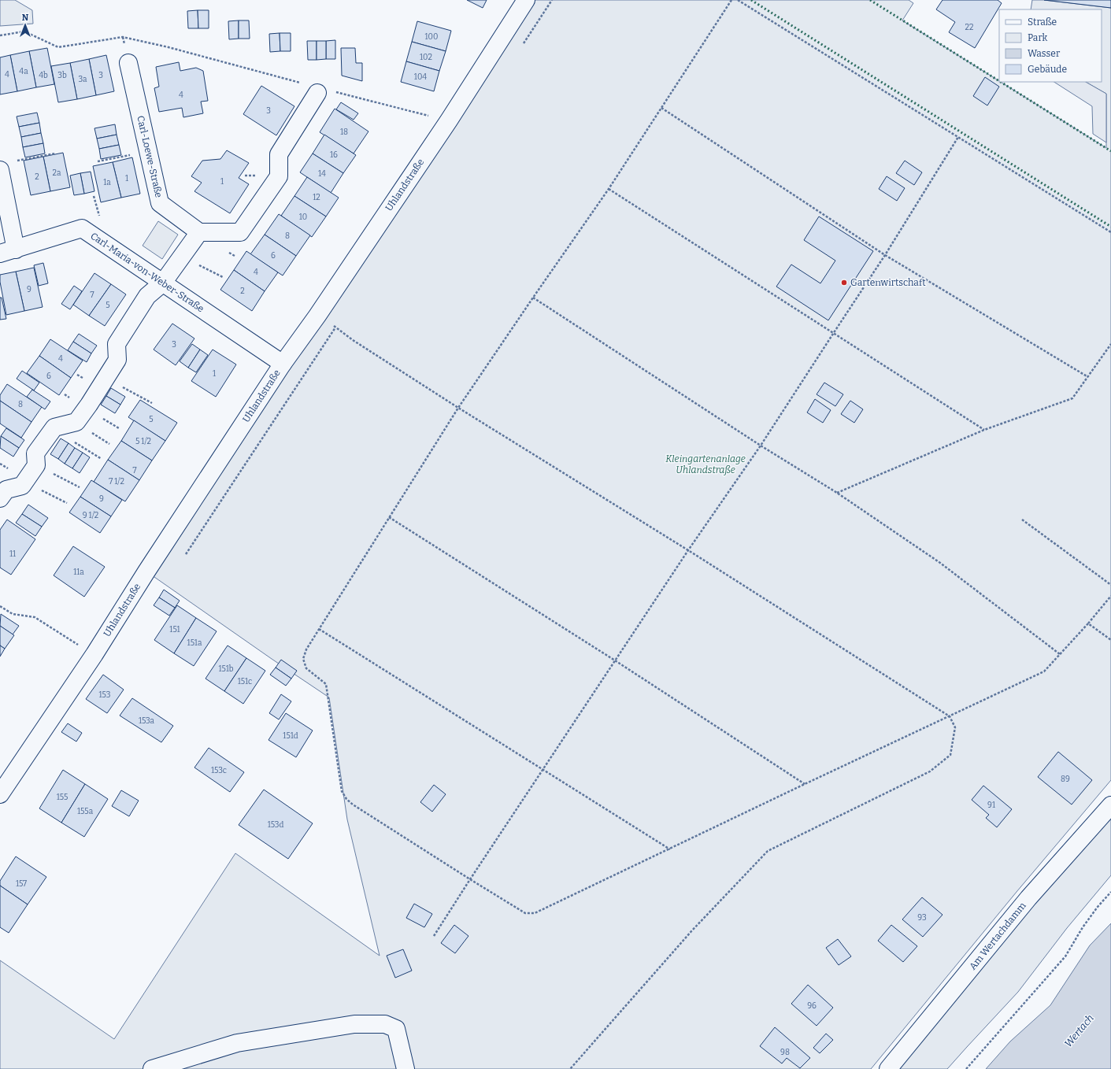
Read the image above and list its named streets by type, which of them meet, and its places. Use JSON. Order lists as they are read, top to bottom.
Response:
{
  "streets": {
    "street": [
      "Carl-Loewe-Straße",
      "Uhlandstraße",
      "Carl-Maria-von-Weber-Straße",
      "Am Wertachdamm"
    ]
  },
  "crossings": [
    ["Uhlandstraße", "Carl-Maria-von-Weber-Straße"]
  ],
  "water": ["Wertach"],
  "parks": ["Kleingartenanlage Uhlandstraße"],
  "places": ["Gartenwirtschaft"],
  "house_numbers": [
    "22",
    "100",
    "102",
    "4a",
    "4",
    "4b",
    "3b",
    "3",
    "104",
    "3a",
    "4",
    "3",
    "18",
    "16",
    "2a",
    "14",
    "2",
    "1",
    "1",
    "1a",
    "12",
    "10",
    "8",
    "6",
    "4",
    "9",
    "2",
    "7",
    "5",
    "3",
    "4",
    "1",
    "6",
    "8",
    "5",
    "5 1/2",
    "7",
    "7 1/2",
    "9",
    "9 1/2",
    "11",
    "11a",
    "151",
    "151a",
    "151b",
    "151c",
    "153",
    "153a",
    "151d",
    "153c",
    "89",
    "155",
    "91",
    "155a",
    "153d",
    "157",
    "93",
    "96",
    "98"
  ],
  "legend": [
    "Straße",
    "Park",
    "Wasser",
    "Gebäude"
  ],
  "north": "top"
}
